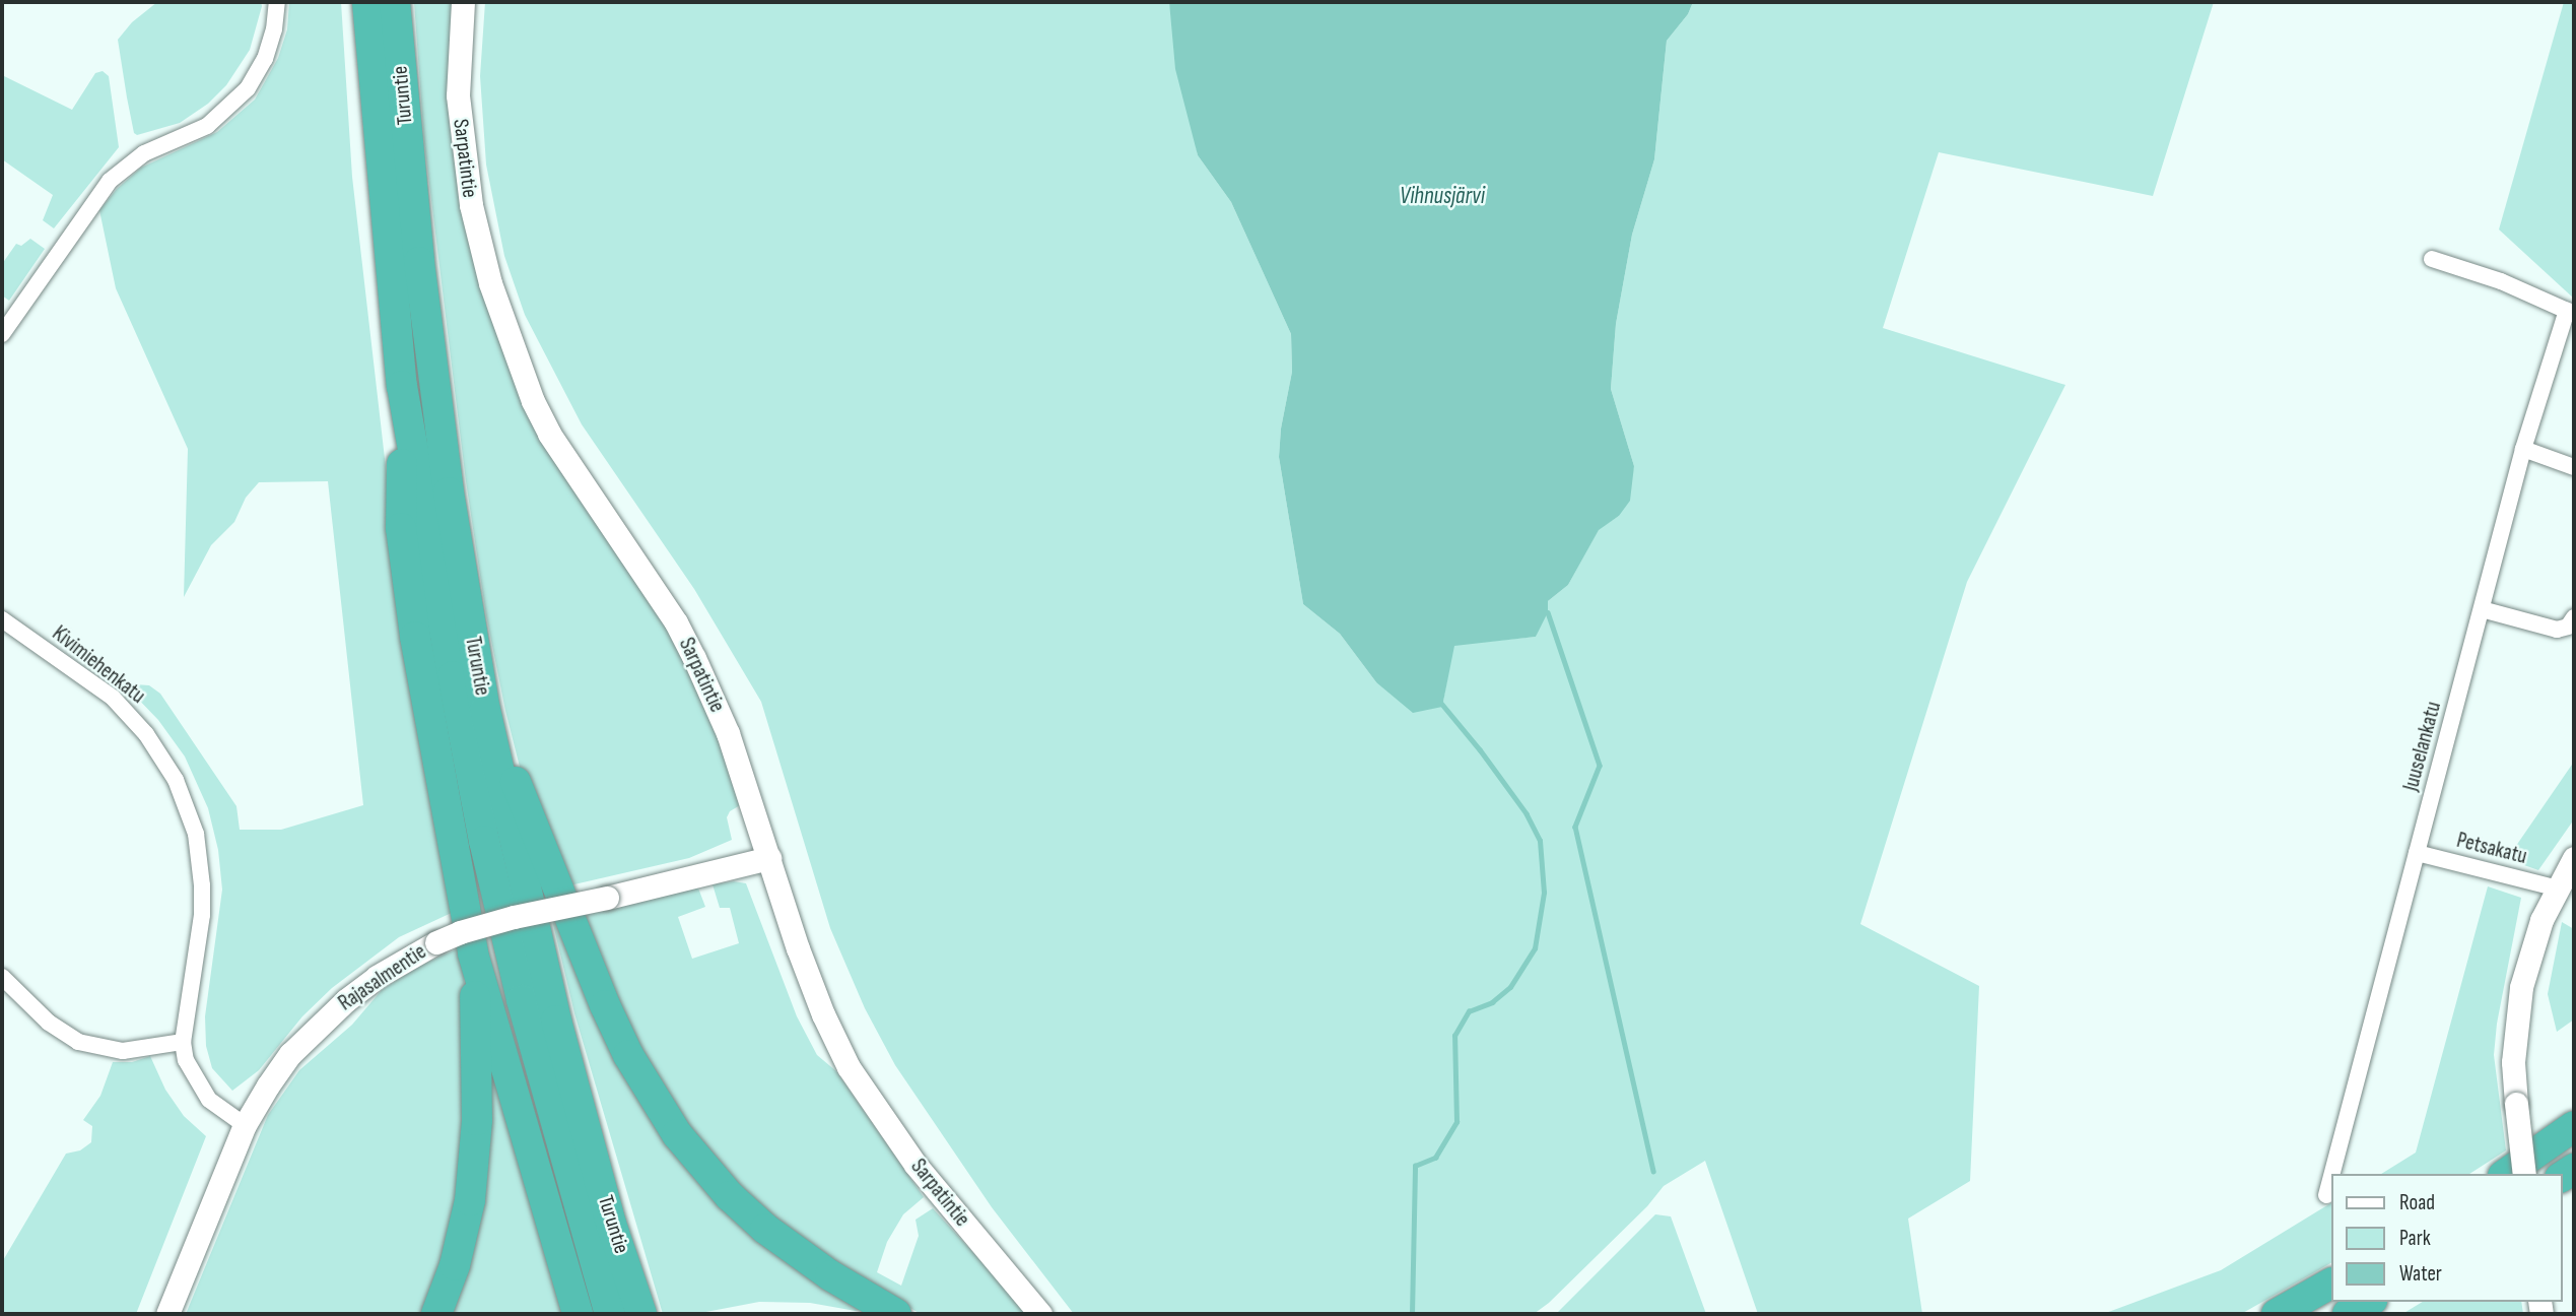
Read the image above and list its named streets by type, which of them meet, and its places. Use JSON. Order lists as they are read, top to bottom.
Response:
{
  "streets": {
    "highway": ["Turuntie"],
    "main road": ["Sarpatintie", "Rajasalmentie"],
    "street": ["Kivimiehenkatu", "Juuselankatu", "Petsakatu"]
  },
  "crossings": [
    ["Sarpatintie", "Rajasalmentie"],
    ["Juuselankatu", "Petsakatu"]
  ],
  "water": ["Vihnusjärvi"],
  "legend": ["Road", "Park", "Water"]
}
